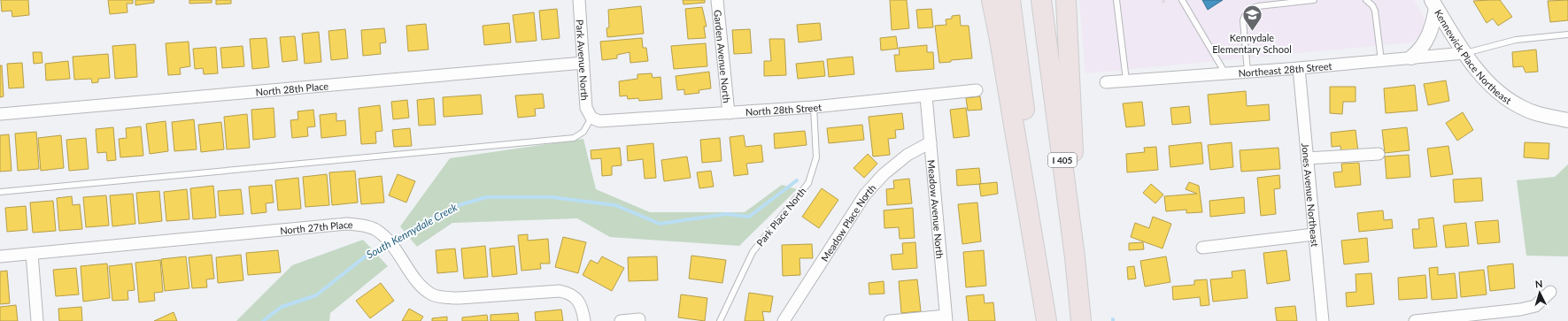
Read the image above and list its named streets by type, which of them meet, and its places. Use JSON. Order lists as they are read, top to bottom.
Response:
{
  "streets": {
    "highway": ["I 405"],
    "street": [
      "Kennewick Place Northeast",
      "Garden Avenue North",
      "Park Avenue North",
      "Northeast 28th Street",
      "North 28th Place",
      "North 28th Street",
      "Jones Avenue Northeast",
      "Meadow Avenue North",
      "Meadow Place North",
      "North 27th Place"
    ],
    "lane": ["Park Place North"]
  },
  "crossings": [
    ["Kennewick Place Northeast", "Northeast 28th Street"],
    ["Garden Avenue North", "North 28th Street"],
    ["Park Avenue North", "North 28th Place"],
    ["Park Avenue North", "North 28th Street"],
    ["Northeast 28th Street", "Jones Avenue Northeast"],
    ["North 28th Street", "Meadow Avenue North"],
    ["North 28th Street", "Park Place North"],
    ["Meadow Avenue North", "Meadow Place North"]
  ],
  "water": ["South Kennydale Creek"],
  "places": {
    "school or university": ["Kennydale Elementary School"]
  },
  "north": "top"
}
